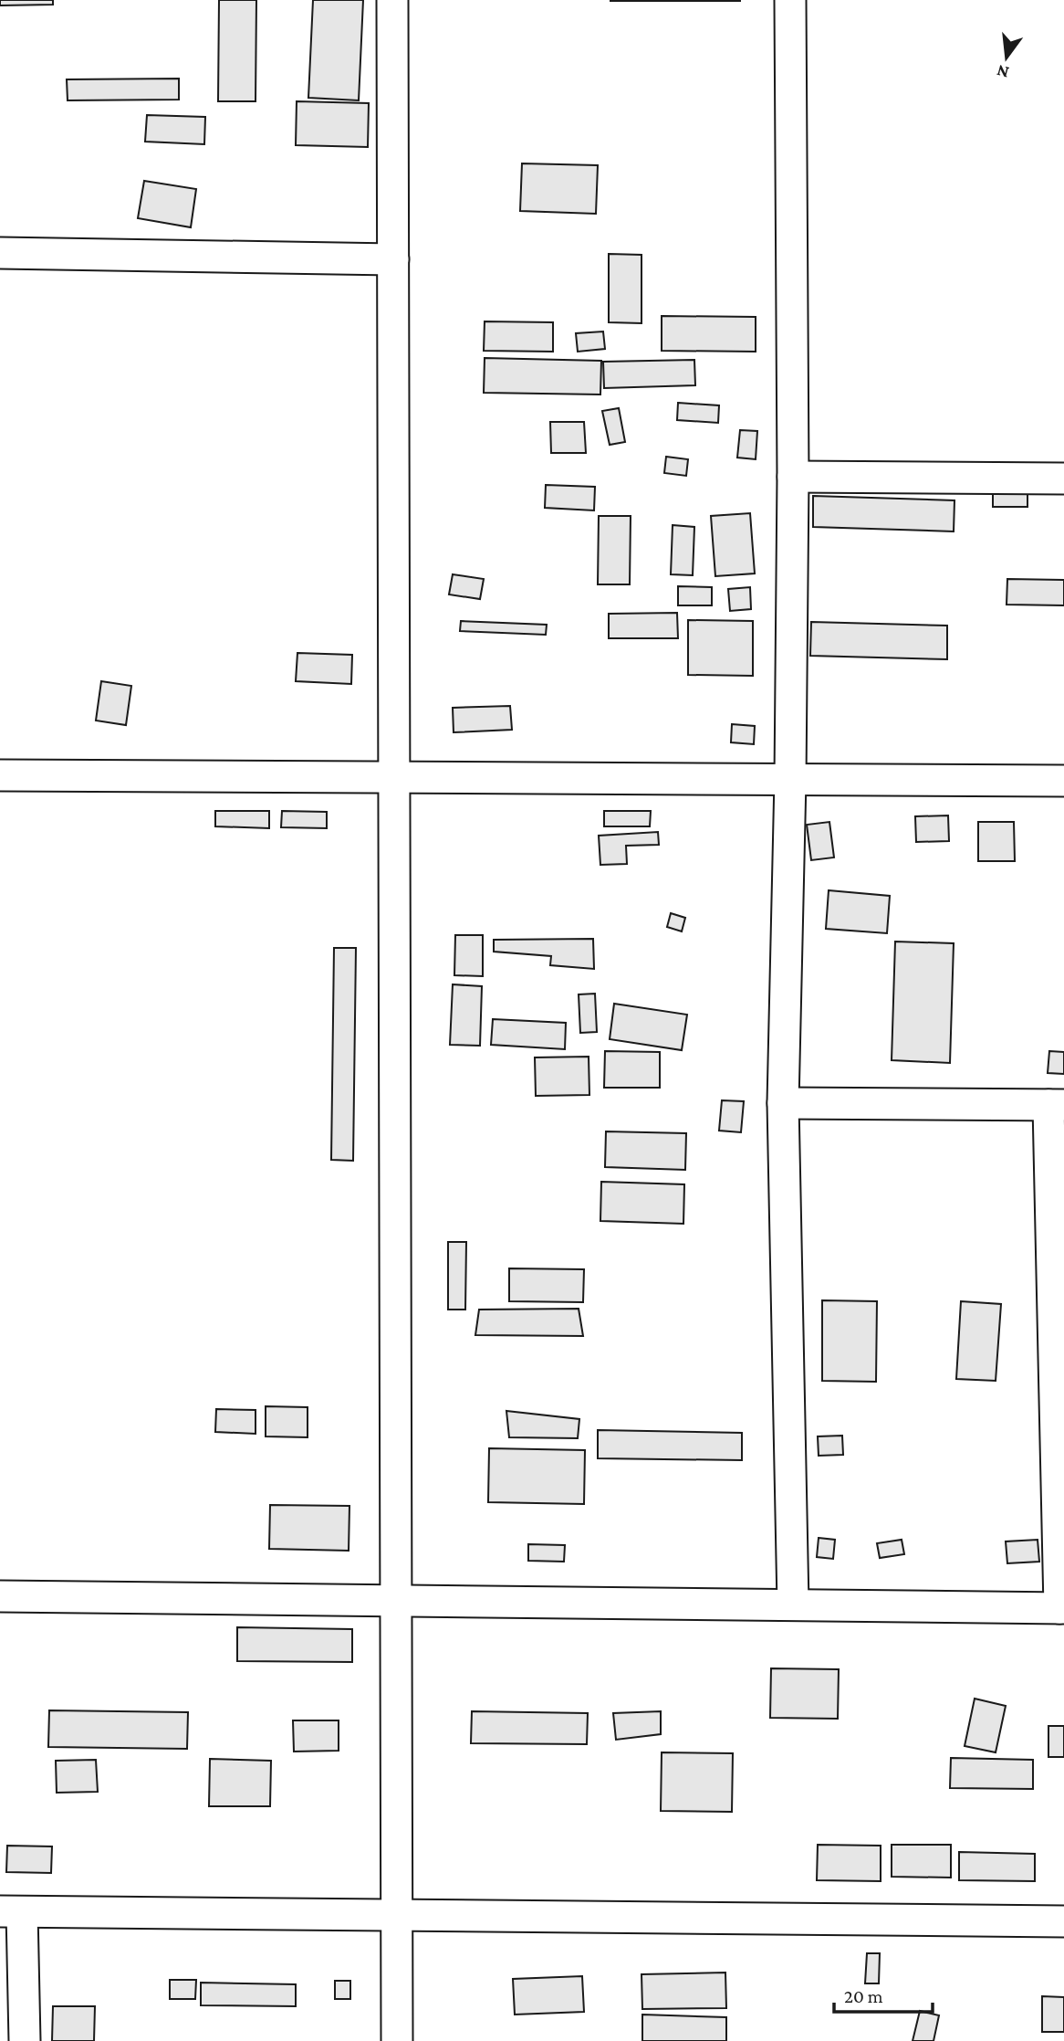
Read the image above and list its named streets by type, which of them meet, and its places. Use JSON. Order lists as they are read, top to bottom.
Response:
{
  "scale_bar": "20 m",
  "north": "bottom"
}
